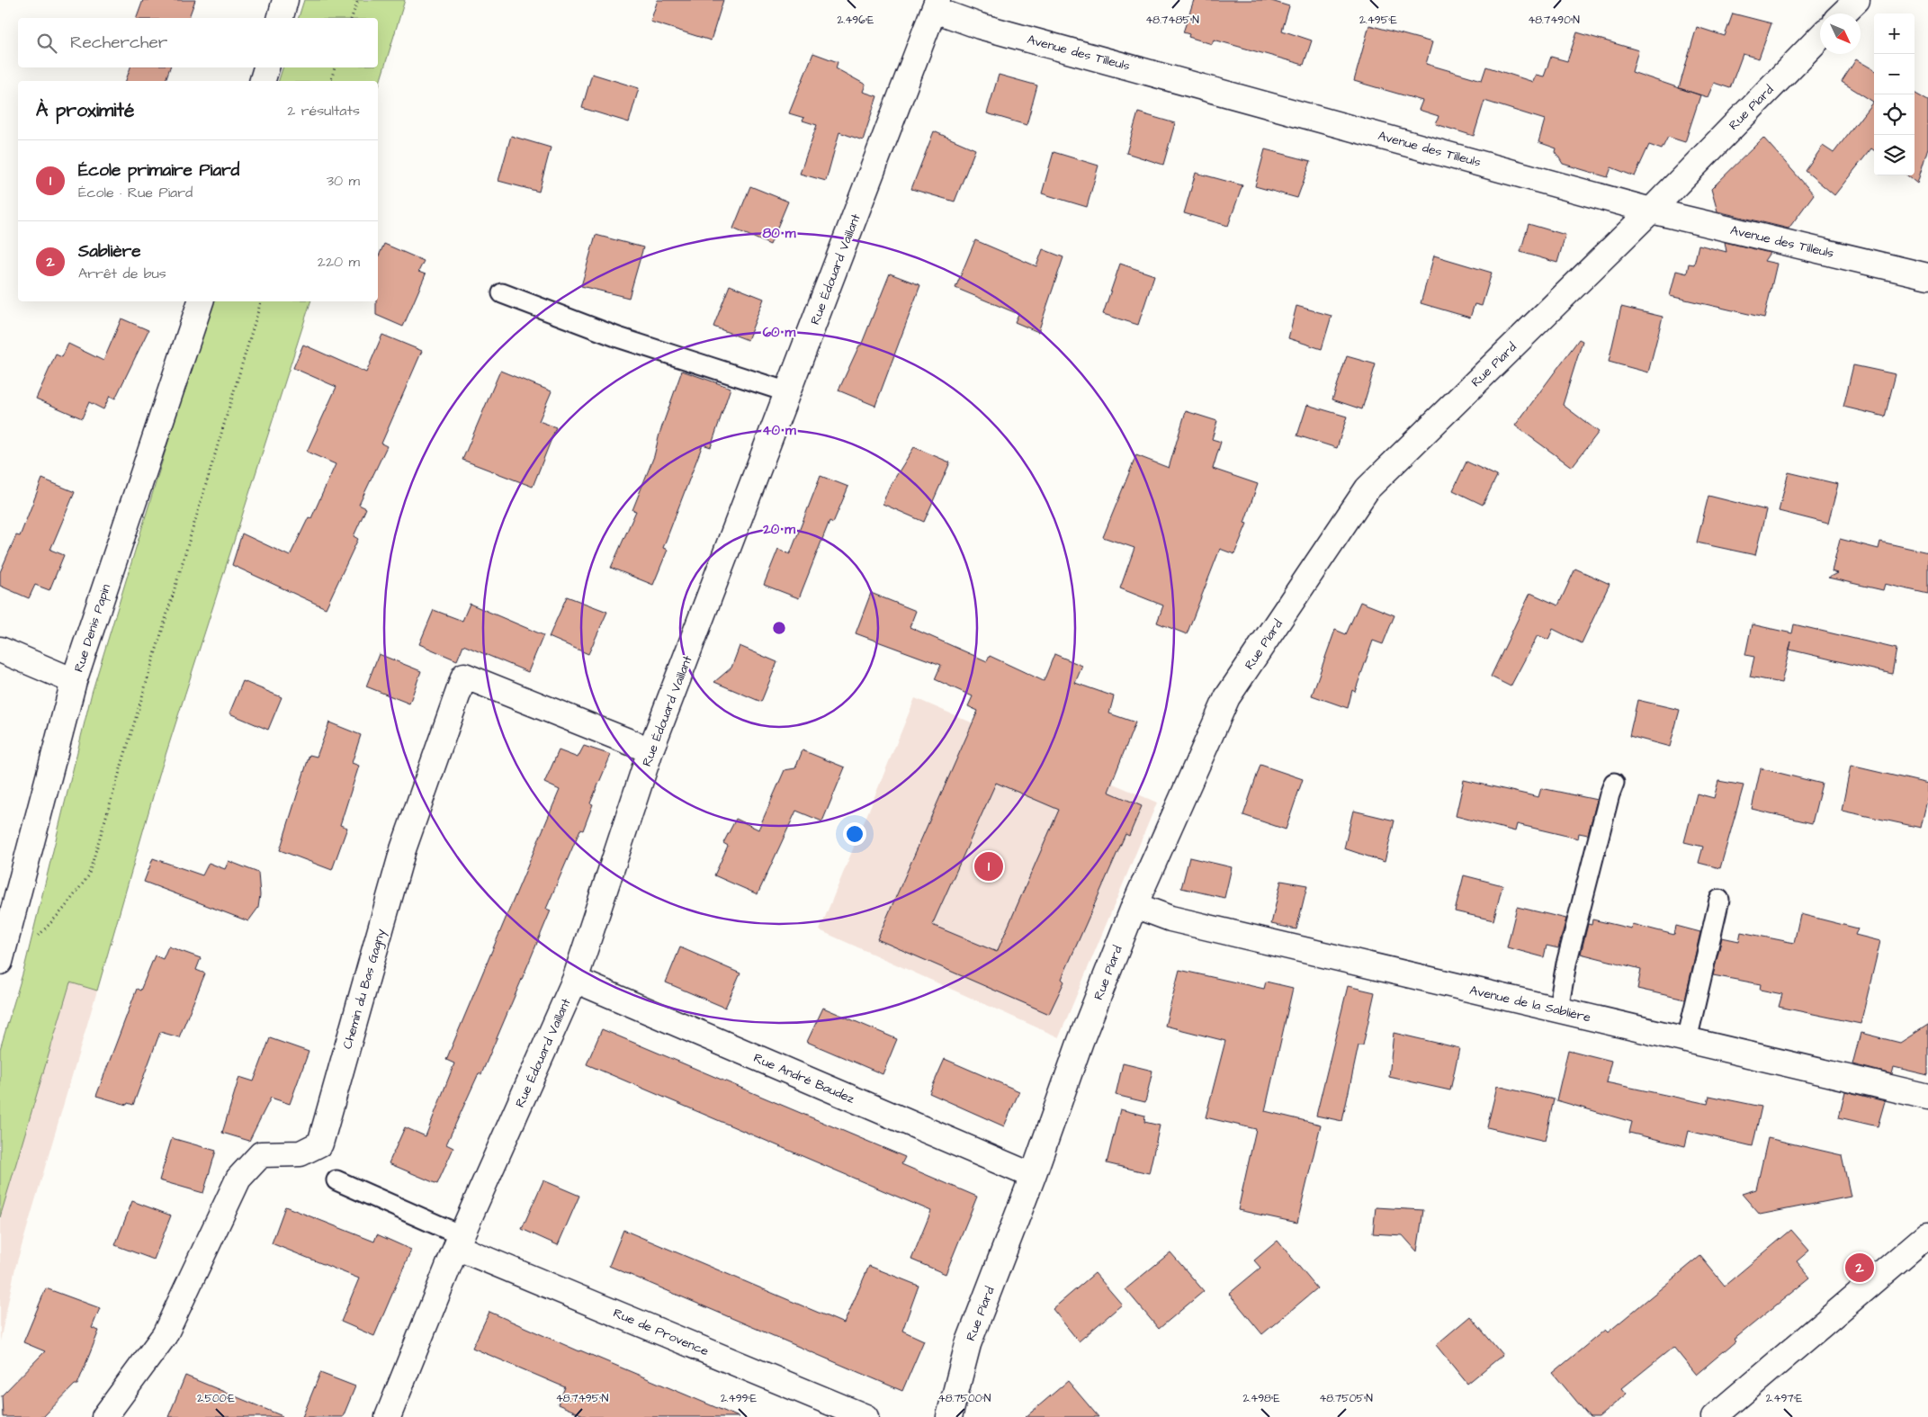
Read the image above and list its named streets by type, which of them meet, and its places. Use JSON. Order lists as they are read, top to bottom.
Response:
{
  "streets": {
    "street": [
      "Avenue des Tilleuls",
      "Rue Piard",
      "Rue Édouard Vaillant",
      "Rue Denis Papin",
      "Chemin du Bas Gagny",
      "Avenue de la Sablière",
      "Rue André Baudez",
      "Rue de Provence"
    ]
  },
  "crossings": [
    ["Avenue des Tilleuls", "Rue Piard"],
    ["Avenue des Tilleuls", "Rue Édouard Vaillant"],
    ["Rue Piard", "Avenue de la Sablière"],
    ["Rue Piard", "Rue André Baudez"],
    ["Rue Édouard Vaillant", "Chemin du Bas Gagny"],
    ["Rue Édouard Vaillant", "Rue André Baudez"],
    ["Rue Édouard Vaillant", "Rue de Provence"]
  ],
  "north": "bottom right",
  "page": {
    "map_buttons": ["+", "−"],
    "search": "Rechercher",
    "heading": ["À proximité", "2 résultats"],
    "list": [
      {
        "mark": "1",
        "name": "École primaire Piard",
        "note": "École · Rue Piard",
        "value": "30 m"
      },
      {
        "mark": "2",
        "name": "Sablière",
        "note": "Arrêt de bus",
        "value": "220 m"
      }
    ],
    "pins": ["1", "2"]
  },
  "coordinates": [
    "2.496°E",
    "2.495°E",
    "48.7485°N",
    "48.7490°N",
    "48.7495°N",
    "48.7500°N",
    "48.7505°N",
    "2.500°E",
    "2.499°E",
    "2.498°E",
    "2.497°E"
  ],
  "rings": [
    "80 m",
    "60 m",
    "40 m",
    "20 m"
  ]
}
